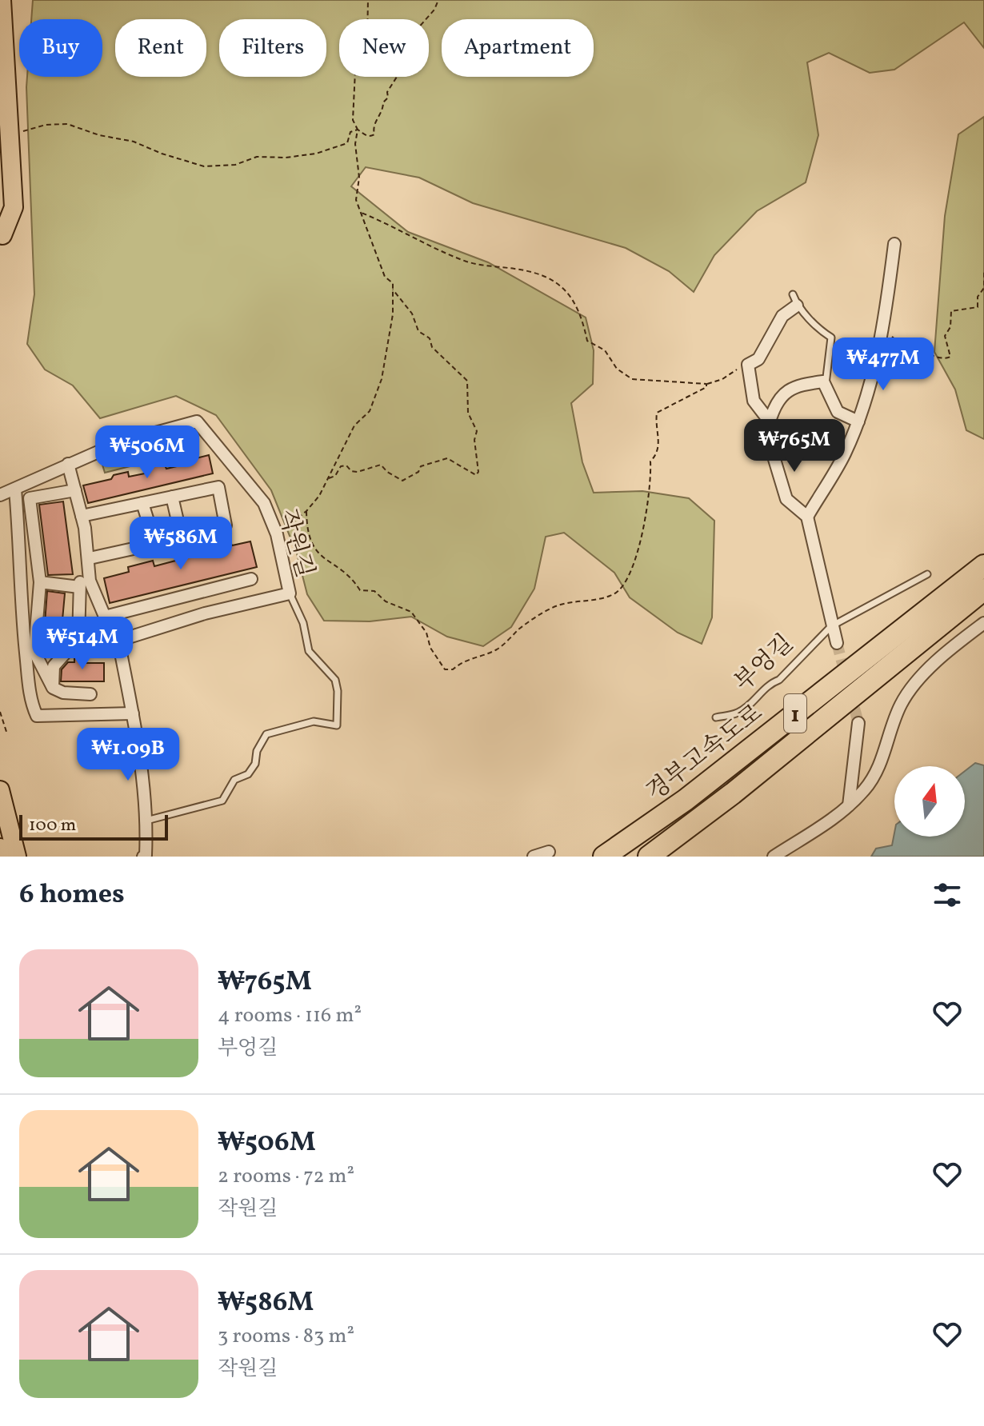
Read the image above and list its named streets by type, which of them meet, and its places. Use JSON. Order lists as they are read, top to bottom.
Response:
{
  "streets": {
    "highway": ["1", "경부고속도로"],
    "street": ["작원길"],
    "lane": ["부엉길"]
  },
  "scale_bar": "100 m",
  "north": "top",
  "page": {
    "chip": [
      "Buy",
      "Rent",
      "Filters",
      "New",
      "Apartment"
    ],
    "price": [
      "₩477M",
      "₩765M",
      "₩506M",
      "₩586M",
      "₩514M",
      "₩1.09B"
    ],
    "scale": "100 m",
    "heading": "6 homes",
    "list": [
      {
        "name": "₩765M",
        "note": "4 rooms · 116 m² · 부엉길"
      },
      {
        "name": "₩506M",
        "note": "2 rooms · 72 m² · 작원길"
      },
      {
        "name": "₩586M",
        "note": "3 rooms · 83 m² · 작원길"
      }
    ]
  }
}
